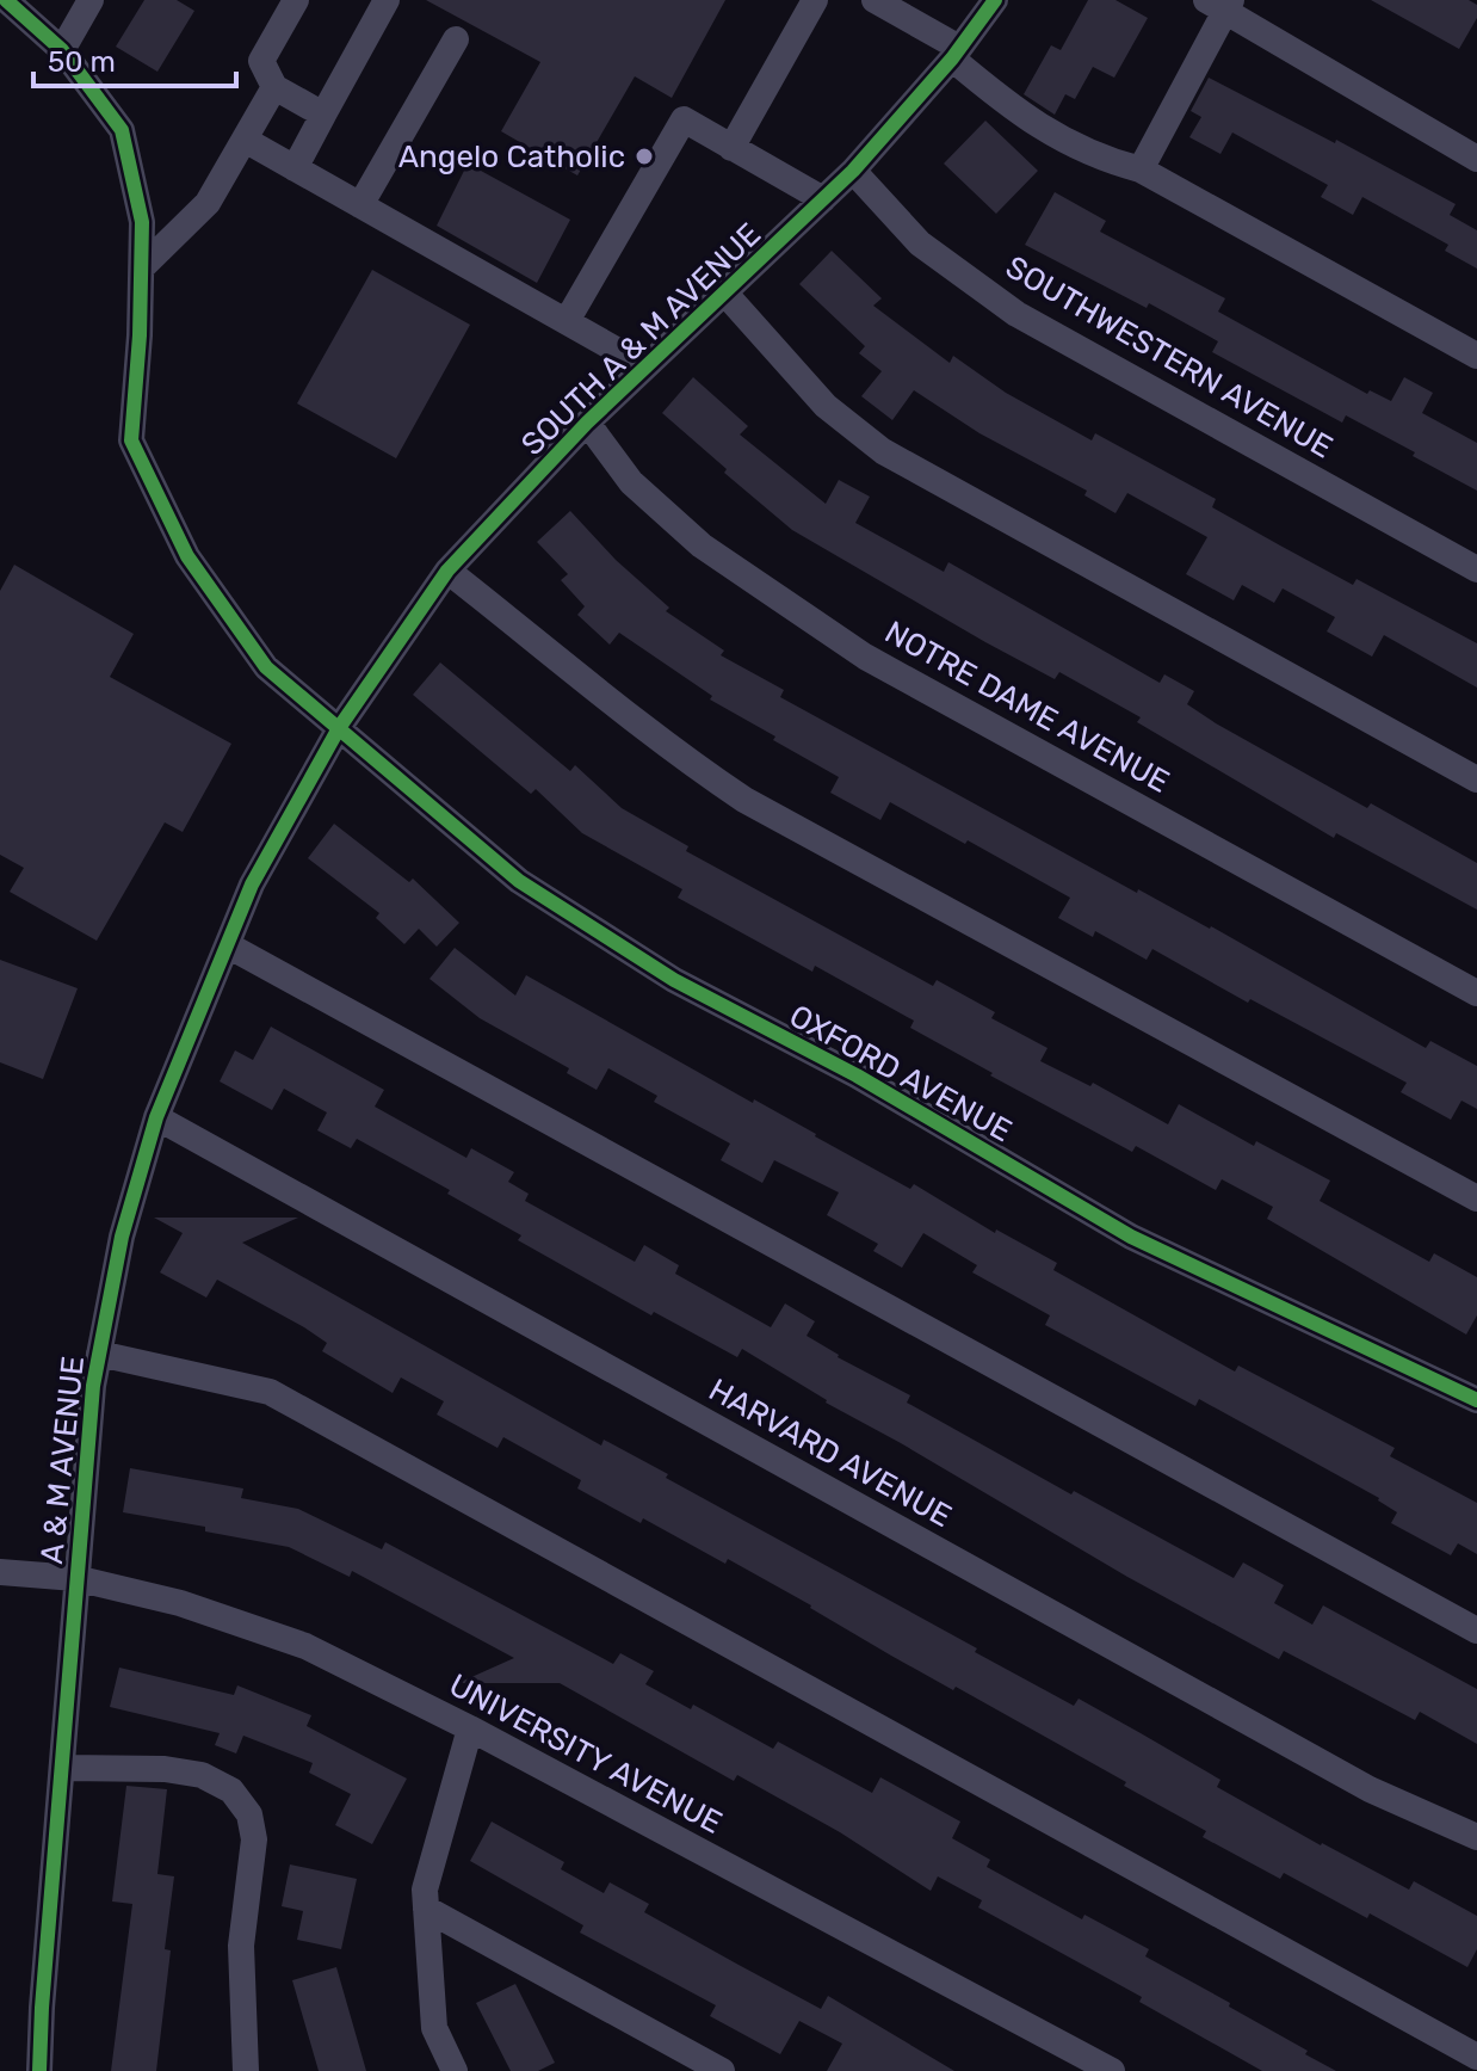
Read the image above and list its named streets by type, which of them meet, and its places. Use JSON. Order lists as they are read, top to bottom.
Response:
{
  "streets": {
    "street": [
      "SOUTH A & M AVENUE",
      "SOUTHWESTERN AVENUE",
      "NOTRE DAME AVENUE",
      "OXFORD AVENUE",
      "HARVARD AVENUE",
      "A & M AVENUE",
      "UNIVERSITY AVENUE"
    ]
  },
  "crossings": [
    ["SOUTH A & M AVENUE", "SOUTHWESTERN AVENUE"],
    ["SOUTH A & M AVENUE", "NOTRE DAME AVENUE"],
    ["SOUTH A & M AVENUE", "OXFORD AVENUE"],
    ["SOUTH A & M AVENUE", "A & M AVENUE"],
    ["OXFORD AVENUE", "A & M AVENUE"],
    ["HARVARD AVENUE", "A & M AVENUE"],
    ["A & M AVENUE", "UNIVERSITY AVENUE"]
  ],
  "places": ["Angelo Catholic"],
  "scale_bar": "50 m"
}
